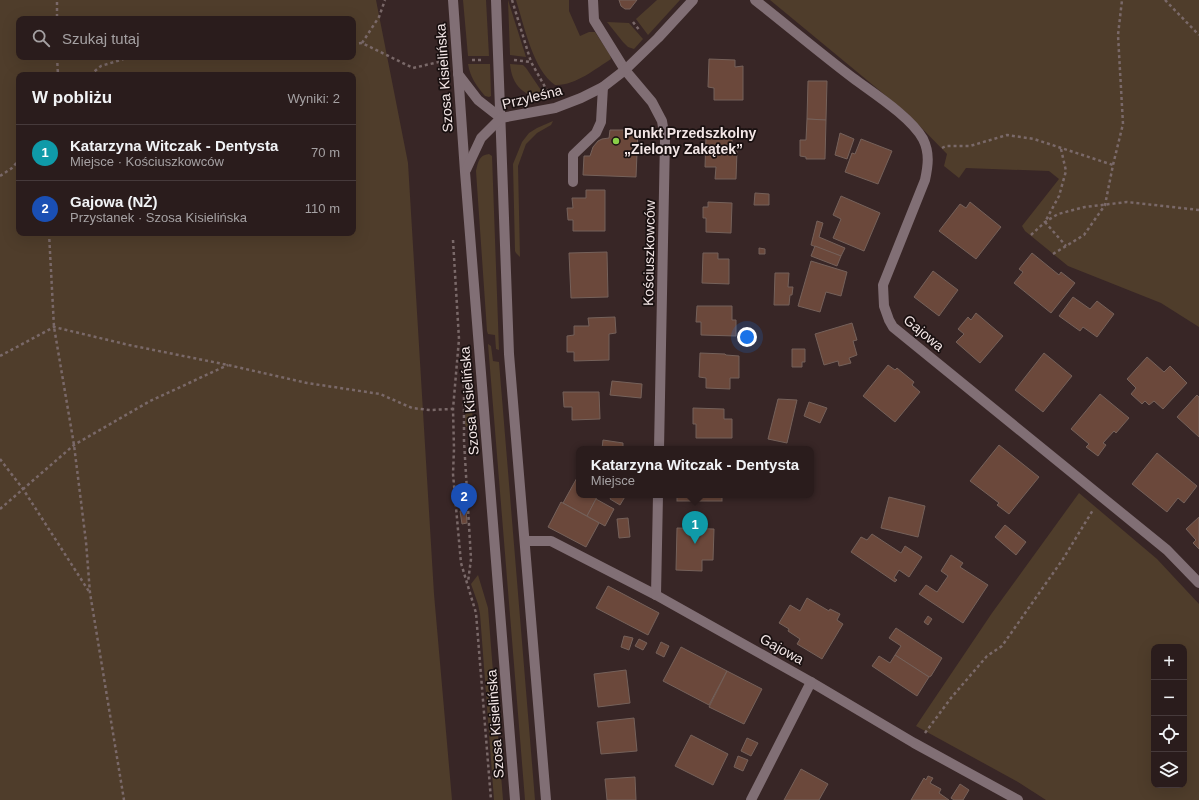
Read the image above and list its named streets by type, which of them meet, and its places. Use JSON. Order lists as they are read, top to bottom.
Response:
{
  "streets": {
    "street": [
      "Szosa Kisielińska",
      "Przyleśna",
      "Kościuszkowców",
      "Gajowa"
    ]
  },
  "crossings": [
    ["Szosa Kisielińska", "Przyleśna"],
    ["Przyleśna", "Kościuszkowców"]
  ],
  "places": ["Punkt Przedszkolny „Zielony Zakątek”"],
  "page": {
    "search": "Szukaj tutaj",
    "heading": ["W pobliżu", "Wyniki: 2"],
    "list": [
      {
        "mark": "1",
        "name": "Katarzyna Witczak - Dentysta",
        "note": "Miejsce · Kościuszkowców",
        "value": "70 m"
      },
      {
        "mark": "2",
        "name": "Gajowa (NŻ)",
        "note": "Przystanek · Szosa Kisielińska",
        "value": "110 m"
      }
    ],
    "popup": ["Katarzyna Witczak - Dentysta", "Miejsce"],
    "pins": ["2", "1"],
    "map_buttons": ["+", "−"]
  }
}
